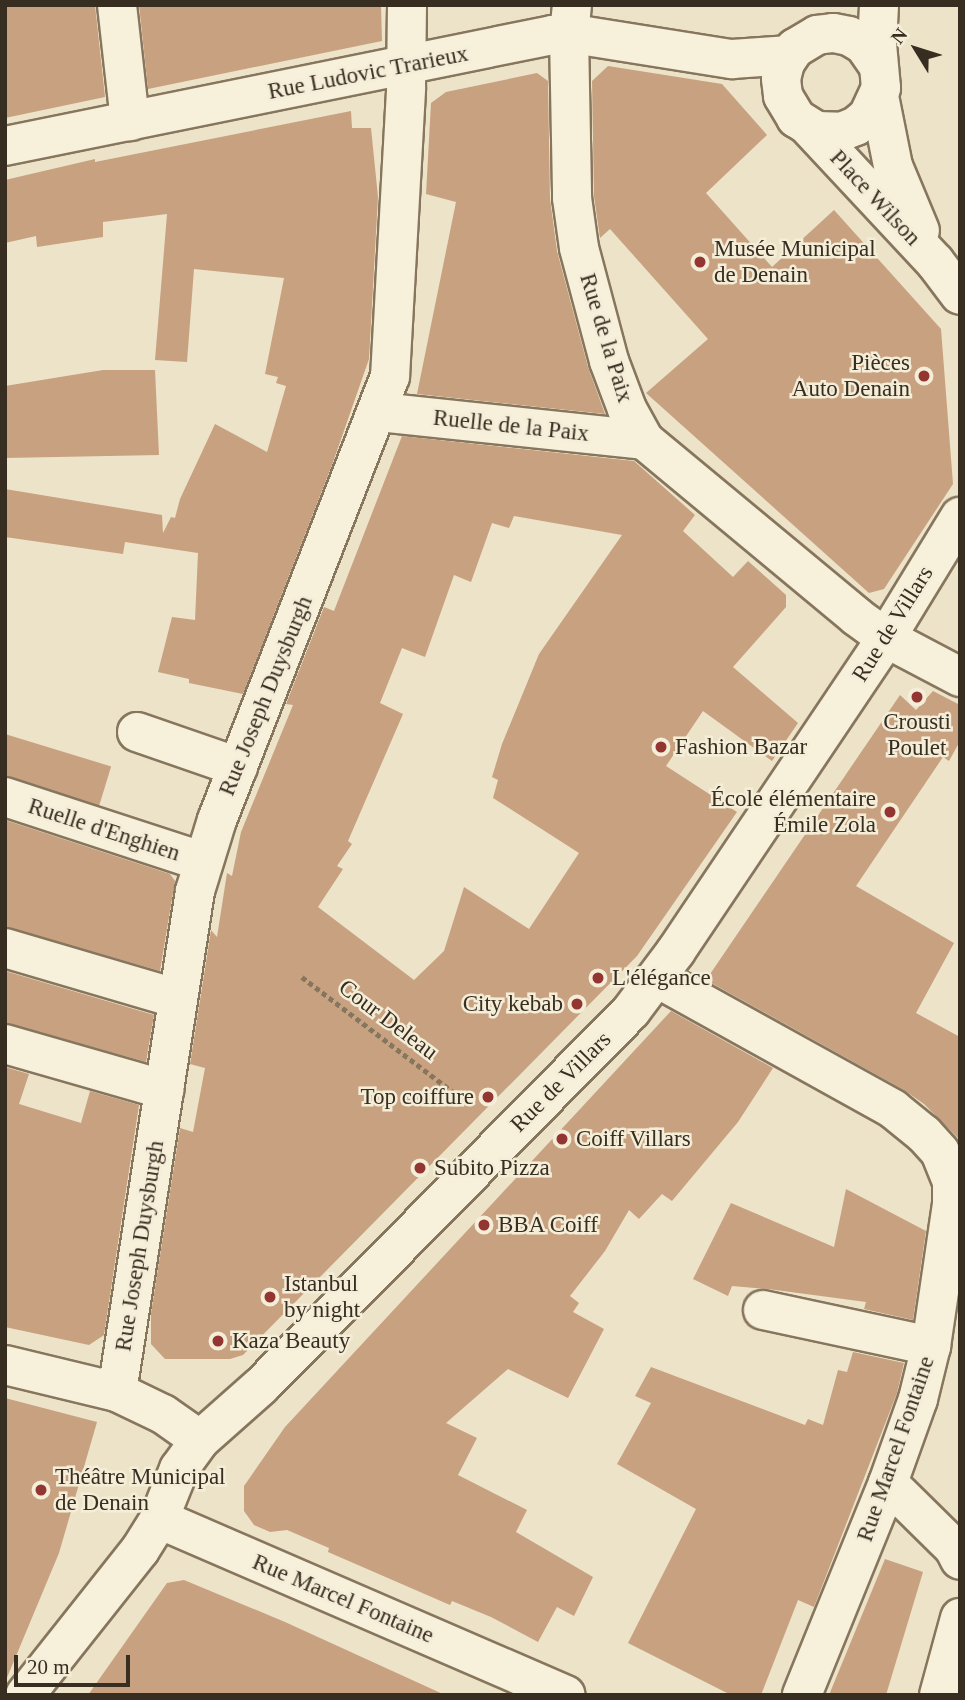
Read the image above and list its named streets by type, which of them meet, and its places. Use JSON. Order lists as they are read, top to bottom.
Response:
{
  "streets": {
    "street": [
      "Rue Ludovic Trarieux",
      "Place Wilson",
      "Rue de la Paix",
      "Ruelle de la Paix",
      "Rue de Villars",
      "Rue Joseph Duysburgh",
      "Ruelle d'Enghien",
      "Rue Marcel Fontaine"
    ],
    "path": ["Cour Deleau"]
  },
  "crossings": [
    ["Rue Ludovic Trarieux", "Place Wilson"],
    ["Rue Ludovic Trarieux", "Rue de la Paix"],
    ["Rue Ludovic Trarieux", "Rue Joseph Duysburgh"],
    ["Rue de la Paix", "Ruelle de la Paix"],
    ["Rue de la Paix", "Rue de Villars"],
    ["Ruelle de la Paix", "Rue Joseph Duysburgh"],
    ["Rue de Villars", "Rue Marcel Fontaine"],
    ["Rue Joseph Duysburgh", "Ruelle d'Enghien"]
  ],
  "places": [
    "Musée Municipal de Denain",
    "Pièces Auto Denain",
    "Crousti Poulet",
    "Fashion Bazar",
    "École élémentaire Émile Zola",
    "L'élégance",
    "City kebab",
    "Top coiffure",
    "Coiff Villars",
    "Subito Pizza",
    "BBA Coiff",
    "Istanbul by night",
    "Kaza Beauty",
    "Théâtre Municipal de Denain"
  ],
  "scale_bar": "20 m",
  "north": "top left"
}
